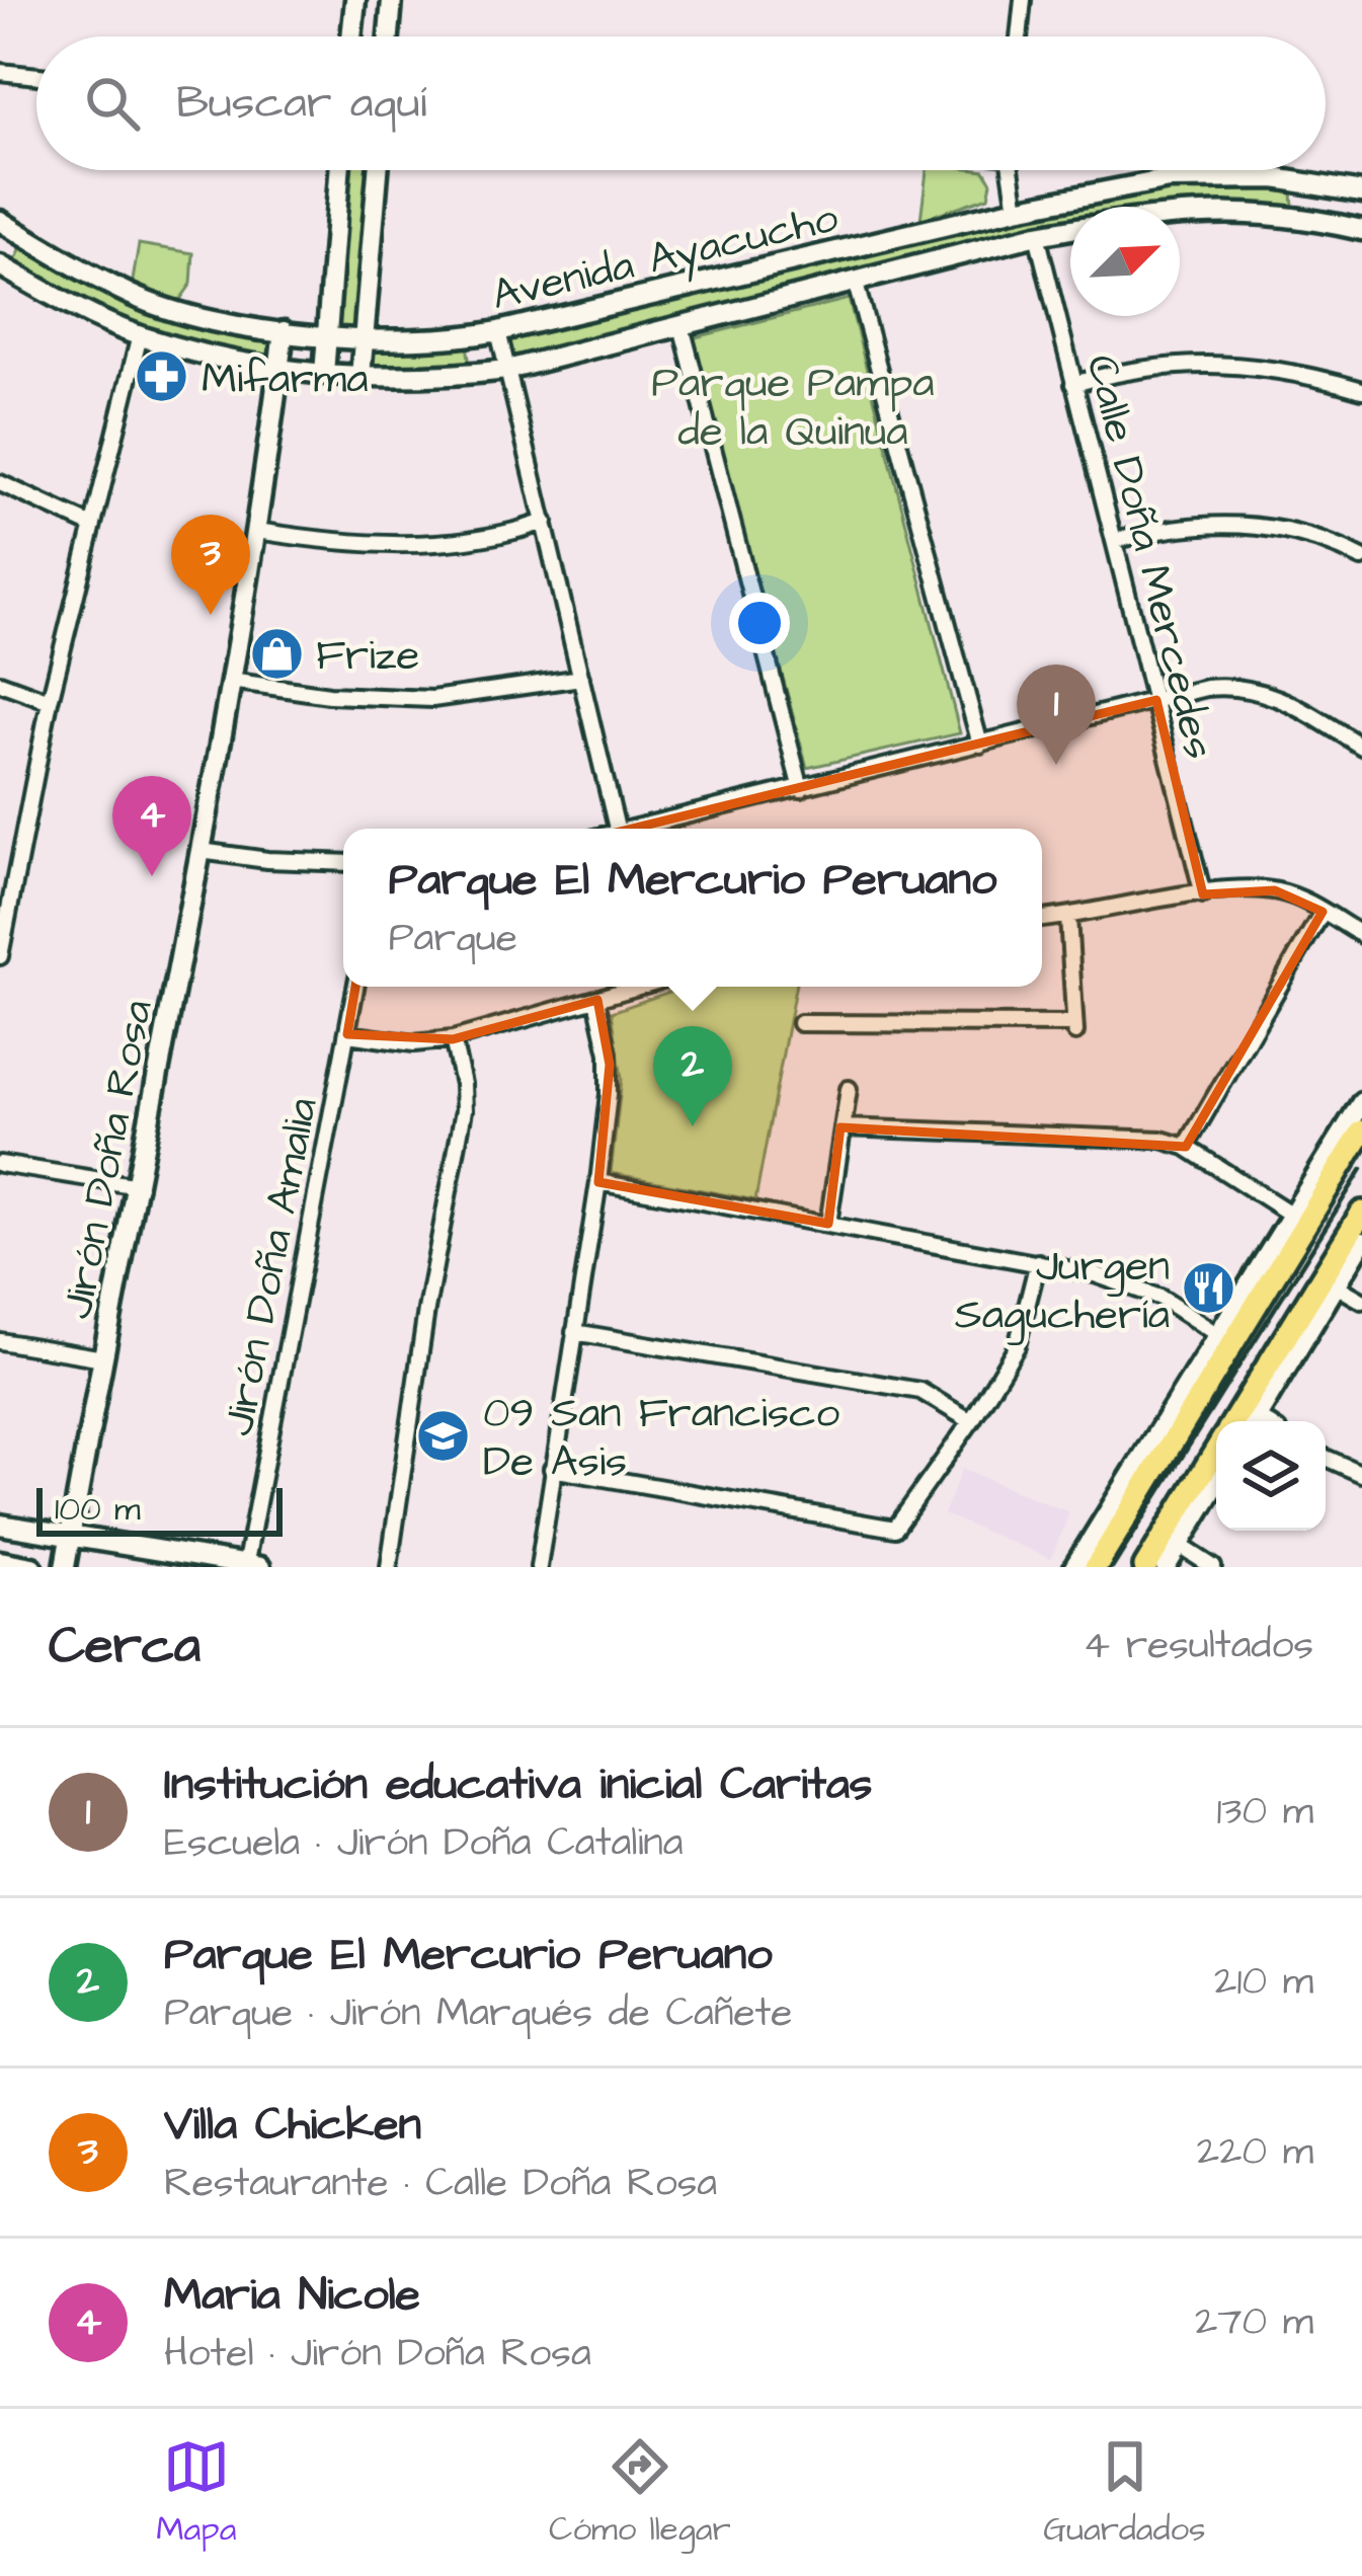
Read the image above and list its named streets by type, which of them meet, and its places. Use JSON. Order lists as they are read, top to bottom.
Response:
{
  "streets": {
    "main road": ["Avenida Ayacucho", "Jirón Doña Rosa"],
    "street": ["Calle Doña Mercedes", "Jirón Doña Amalia"]
  },
  "crossings": [
    ["Avenida Ayacucho", "Calle Doña Mercedes"],
    ["Avenida Ayacucho", "Jirón Doña Rosa"]
  ],
  "parks": ["Parque Pampa de la Quinua"],
  "places": {
    "pharmacy": ["Mifarma"],
    "shop": ["Frize"],
    "restaurant": ["Jurgen Saguchería"],
    "school or university": ["09 San Francisco De Asis"]
  },
  "scale_bar": "100 m",
  "north": "top right",
  "page": {
    "search": "Buscar aquí",
    "pins": [
      "3",
      "1",
      "4",
      "2"
    ],
    "popup": ["Parque El Mercurio Peruano", "Parque"],
    "scale": "100 m",
    "heading": ["Cerca", "4 resultados"],
    "list": [
      {
        "mark": "1",
        "name": "Institución educativa inicial Caritas",
        "note": "Escuela · Jirón Doña Catalina",
        "value": "130 m"
      },
      {
        "mark": "2",
        "name": "Parque El Mercurio Peruano",
        "note": "Parque · Jirón Marqués de Cañete",
        "value": "210 m"
      },
      {
        "mark": "3",
        "name": "Villa Chicken",
        "note": "Restaurante · Calle Doña Rosa",
        "value": "220 m"
      },
      {
        "mark": "4",
        "name": "Maria Nicole",
        "note": "Hotel · Jirón Doña Rosa",
        "value": "270 m"
      }
    ],
    "nav": ["Mapa", "Cómo llegar", "Guardados"]
  }
}
